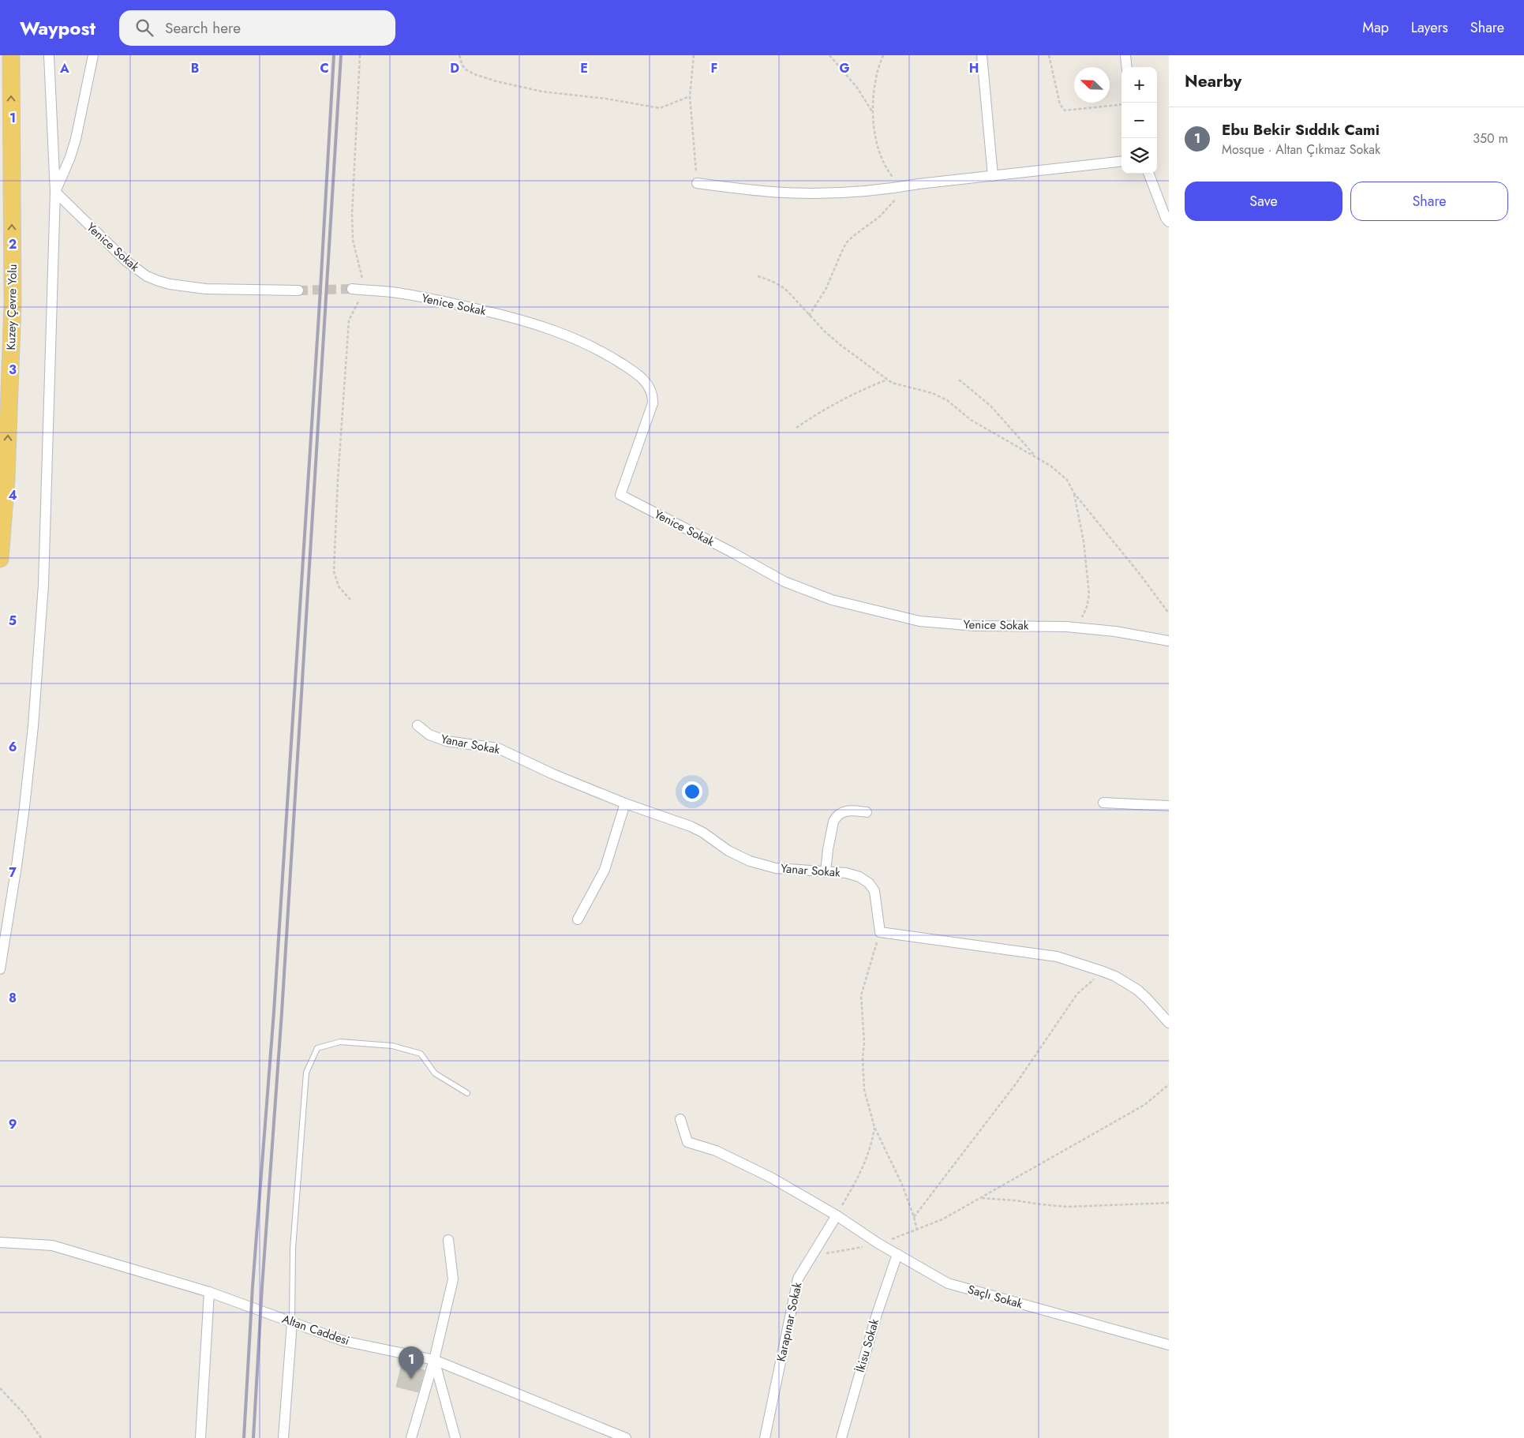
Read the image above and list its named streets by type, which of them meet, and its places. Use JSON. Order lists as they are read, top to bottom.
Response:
{
  "streets": {
    "highway": ["Kuzey Çevre Yolu"],
    "street": [
      "Yenice Sokak",
      "Yanar Sokak",
      "Saçlı Sokak",
      "Karapınar Sokak",
      "Altan Caddesi",
      "İkisu Sokak"
    ]
  },
  "crossings": [
    ["Saçlı Sokak", "Karapınar Sokak"],
    ["Saçlı Sokak", "İkisu Sokak"]
  ],
  "one_way": ["Kuzey Çevre Yolu"],
  "north": "top left",
  "page": {
    "header": "Waypost",
    "search": "Search here",
    "nav": ["Map", "Layers", "Share"],
    "heading": "Nearby",
    "map_buttons": ["+", "−"],
    "list": [
      {
        "mark": "1",
        "name": "Ebu Bekir Sıddık Cami",
        "note": "Mosque · Altan Çıkmaz Sokak",
        "value": "350 m"
      }
    ],
    "buttons": ["Save", "Share"],
    "pins": "1"
  },
  "grid": {
    "columns": [
      "A",
      "B",
      "C",
      "D",
      "E",
      "F",
      "G",
      "H"
    ],
    "rows": [
      "1",
      "2",
      "3",
      "4",
      "5",
      "6",
      "7",
      "8",
      "9"
    ]
  }
}
